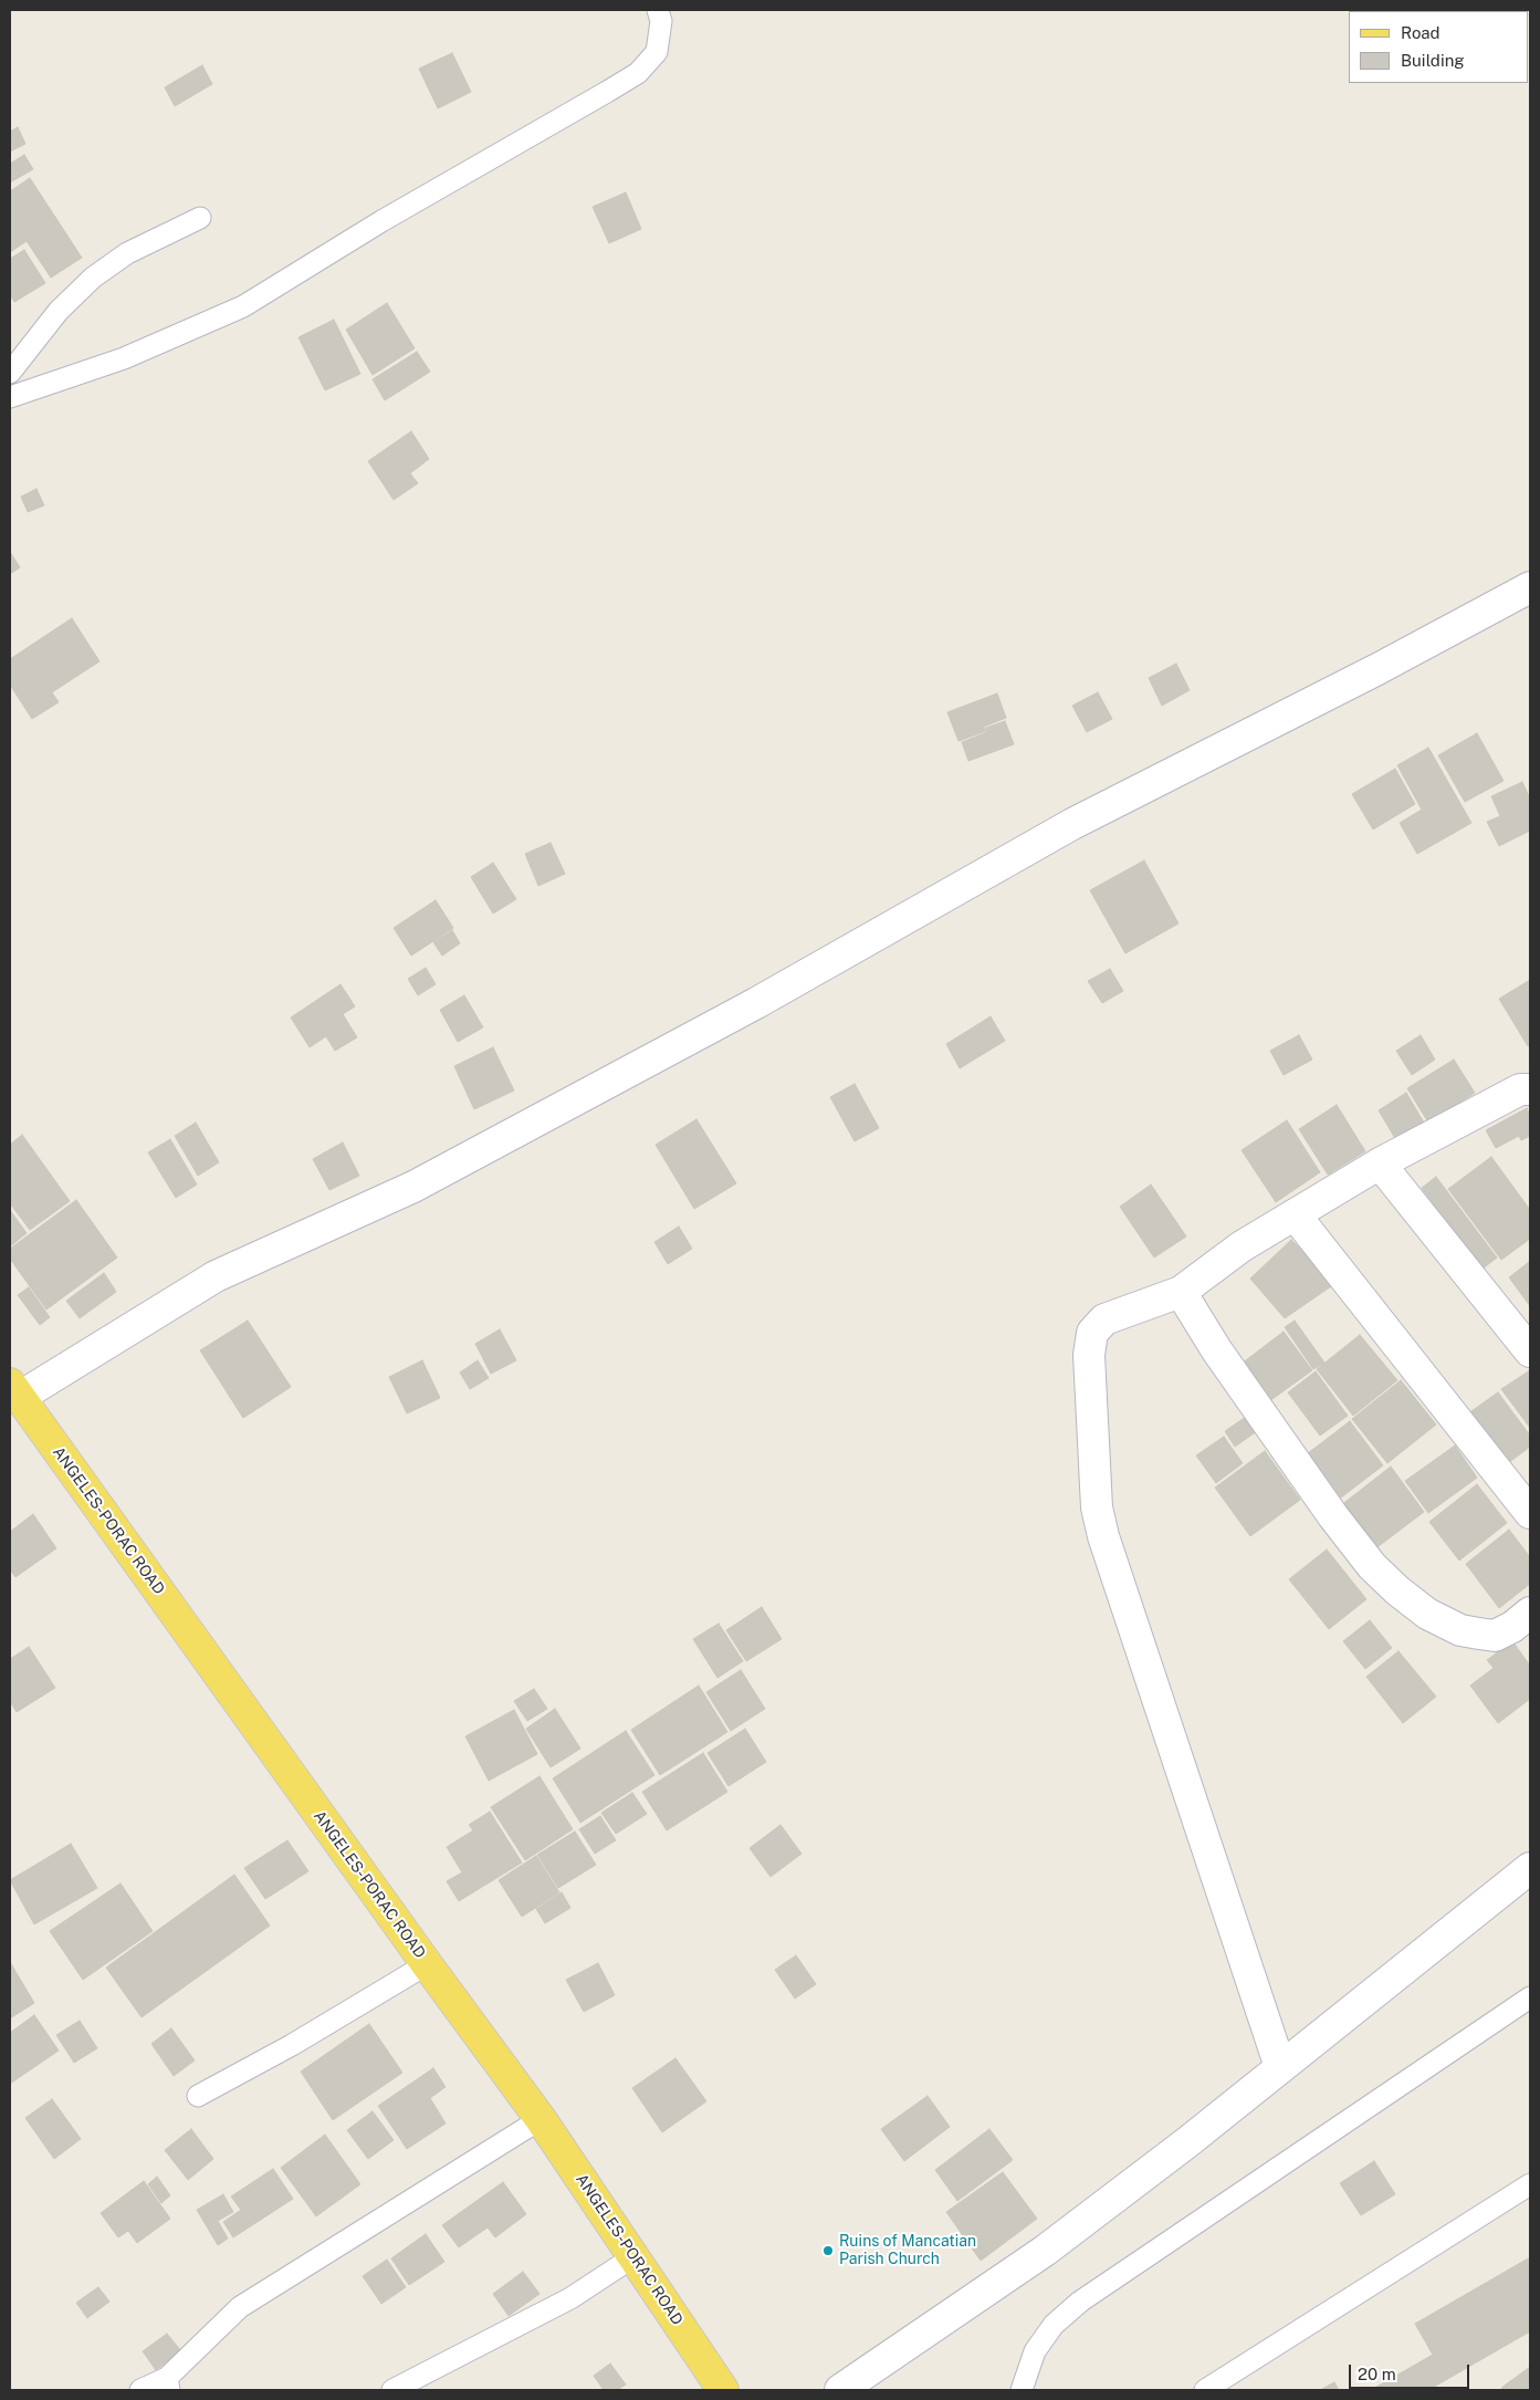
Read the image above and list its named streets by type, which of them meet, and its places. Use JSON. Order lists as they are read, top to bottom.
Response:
{
  "streets": {
    "main road": ["ANGELES-PORAC ROAD"]
  },
  "places": ["Ruins of Mancatian Parish Church"],
  "legend": ["Road", "Building"],
  "scale_bar": "20 m"
}
